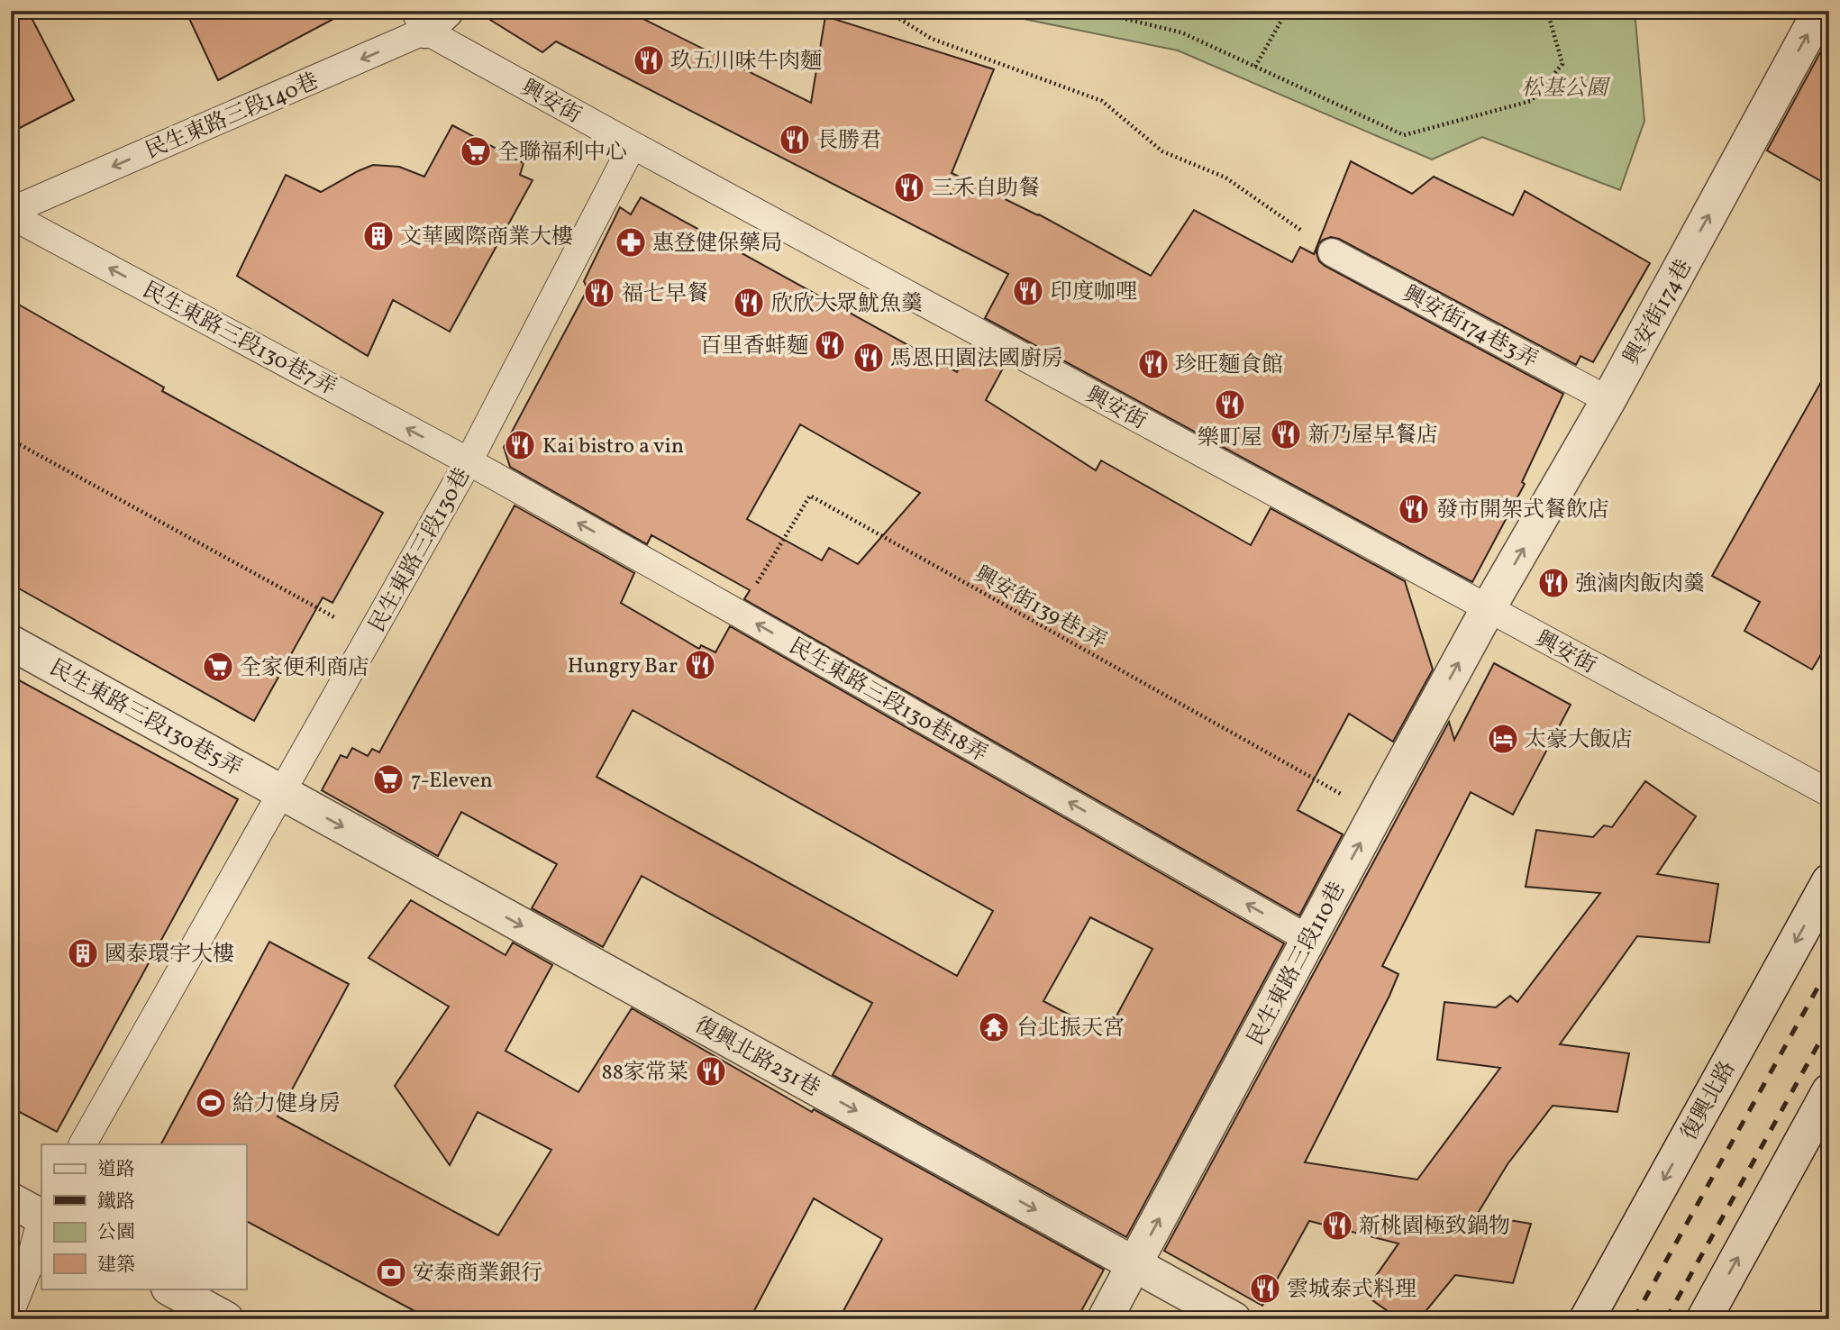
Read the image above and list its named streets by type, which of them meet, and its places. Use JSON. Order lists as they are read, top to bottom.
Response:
{
  "streets": {
    "street": [
      "興安街174巷",
      "民生東路三段130巷5弄",
      "民生東路三段110巷",
      "復興北路231巷",
      "復興北路"
    ],
    "lane": [
      "興安街",
      "民生東路三段140巷",
      "興安街174巷3弄",
      "民生東路三段130巷7弄",
      "民生東路三段130巷",
      "民生東路三段130巷18弄"
    ],
    "path": ["興安街139巷1弄"]
  },
  "crossings": [
    ["興安街", "民生東路三段140巷"],
    ["興安街", "興安街174巷"],
    ["興安街", "民生東路三段130巷"],
    ["興安街", "民生東路三段110巷"],
    ["民生東路三段140巷", "民生東路三段130巷7弄"],
    ["興安街174巷", "興安街174巷3弄"],
    ["興安街174巷", "民生東路三段110巷"],
    ["民生東路三段130巷7弄", "民生東路三段130巷"],
    ["民生東路三段130巷7弄", "民生東路三段130巷18弄"],
    ["民生東路三段130巷", "民生東路三段130巷18弄"],
    ["民生東路三段130巷", "民生東路三段130巷5弄"],
    ["民生東路三段130巷", "復興北路231巷"],
    ["興安街139巷1弄", "民生東路三段130巷18弄"],
    ["興安街139巷1弄", "民生東路三段110巷"],
    ["民生東路三段130巷18弄", "民生東路三段110巷"],
    ["民生東路三段130巷5弄", "復興北路231巷"],
    ["民生東路三段110巷", "復興北路231巷"]
  ],
  "one_way": [
    "民生東路三段140巷",
    "興安街174巷",
    "民生東路三段130巷7弄",
    "民生東路三段130巷18弄",
    "民生東路三段110巷",
    "復興北路231巷"
  ],
  "parks": ["松基公園"],
  "places": {
    "restaurant": [
      "玖五川味牛肉麵",
      "長勝君",
      "三禾自助餐",
      "印度咖哩",
      "福七早餐",
      "欣欣大眾魷魚羹",
      "百里香蚌麵",
      "馬恩田園法國廚房",
      "珍旺麵食館",
      "樂町屋",
      "新乃屋早餐店",
      "Kai bistro a vin",
      "發市開架式餐飲店",
      "強滷肉飯肉羹",
      "Hungry Bar",
      "88家常菜",
      "新桃園極致鍋物",
      "雲城泰式料理"
    ],
    "supermarket": ["全聯福利中心", "全家便利商店", "7-Eleven"],
    "building": ["文華國際商業大樓", "國泰環宇大樓"],
    "pharmacy": ["惠登健保藥局"],
    "hotel": ["太豪大飯店"],
    "temple": ["台北振天宮"],
    "sports": ["給力健身房"],
    "bank": ["安泰商業銀行"]
  },
  "legend": [
    "道路",
    "鐵路",
    "公園",
    "建築"
  ]
}
